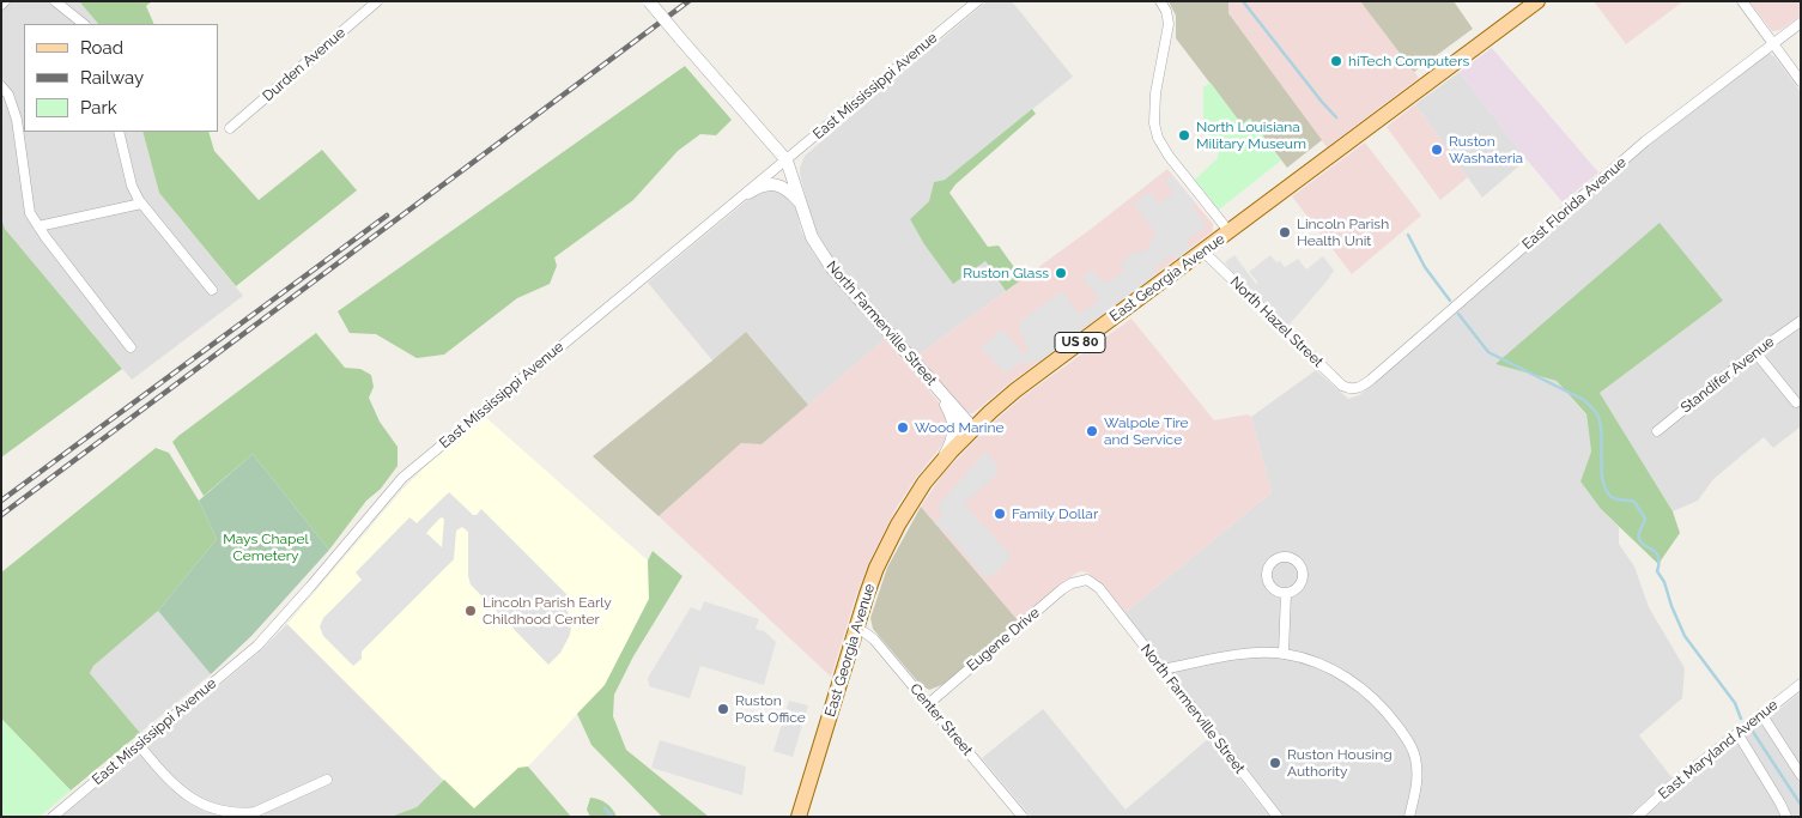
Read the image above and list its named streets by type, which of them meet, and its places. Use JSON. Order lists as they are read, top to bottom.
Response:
{
  "streets": {
    "main road": ["East Georgia Avenue", "US 80"],
    "street": [
      "Durden Avenue",
      "East Mississippi Avenue",
      "East Florida Avenue",
      "North Hazel Street",
      "North Farmerville Street",
      "Standifer Avenue",
      "Eugene Drive",
      "Center Street",
      "East Maryland Avenue"
    ]
  },
  "crossings": [
    ["East Mississippi Avenue", "North Farmerville Street"],
    ["East Florida Avenue", "North Hazel Street"],
    ["East Georgia Avenue", "North Hazel Street"],
    ["East Georgia Avenue", "North Farmerville Street"],
    ["East Georgia Avenue", "Center Street"],
    ["North Farmerville Street", "Eugene Drive"],
    ["Eugene Drive", "Center Street"]
  ],
  "parks": ["Mays Chapel Cemetery"],
  "places": [
    "hiTech Computers",
    "North Louisiana Military Museum",
    "Ruston Washateria",
    "Lincoln Parish Health Unit",
    "Ruston Glass",
    "Wood Marine",
    "Walpole Tire and Service",
    "Family Dollar",
    "Lincoln Parish Early Childhood Center",
    "Ruston Post Office",
    "Ruston Housing Authority"
  ],
  "legend": ["Road", "Railway", "Park"]
}
